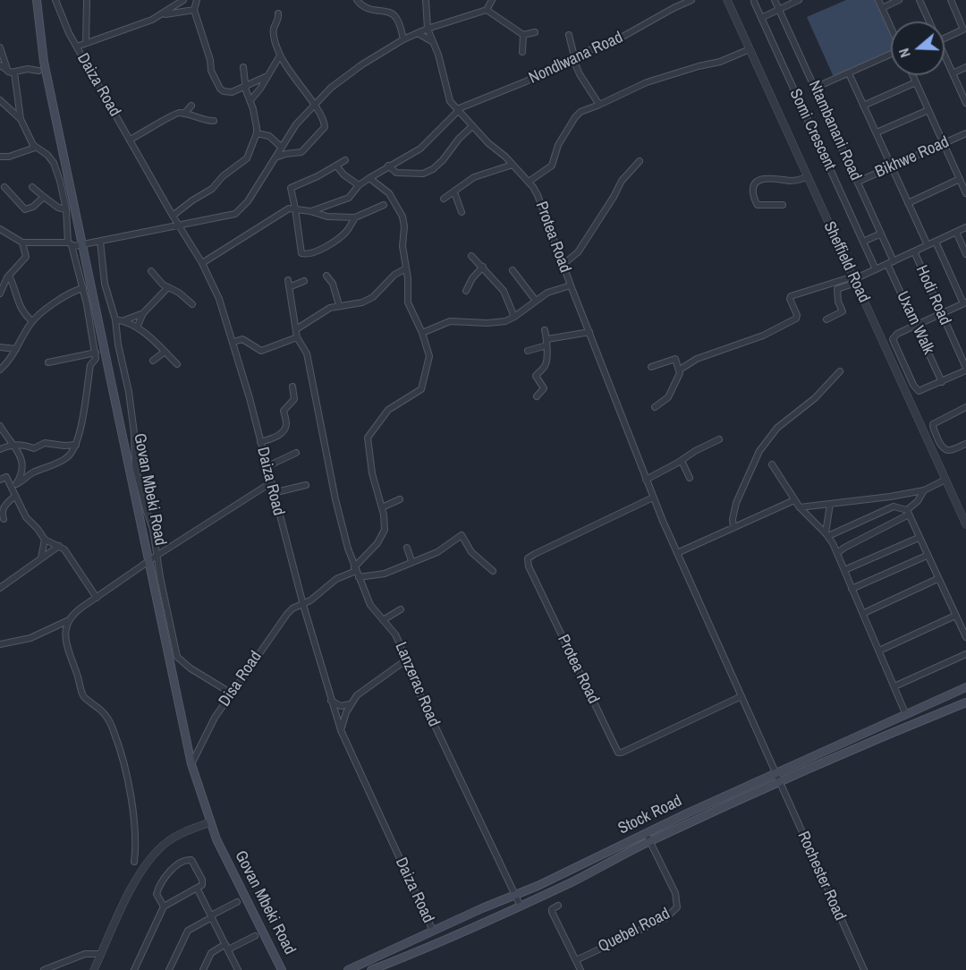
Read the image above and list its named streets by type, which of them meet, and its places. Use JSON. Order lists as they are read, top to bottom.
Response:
{
  "streets": {
    "main road": ["Govan Mbeki Road", "Stock Road"],
    "street": [
      "Nondlwana Road",
      "Daiza Road",
      "Somi Crescent",
      "Ntambanani Road",
      "Bikhwe Road",
      "Protea Road",
      "Sheffield Road",
      "Hodi Road",
      "Uxam Walk",
      "Disa Road",
      "Lanzerac Road",
      "Rochester Road",
      "Quebel Road"
    ]
  },
  "crossings": [
    ["Nondlwana Road", "Protea Road"],
    ["Daiza Road", "Disa Road"],
    ["Daiza Road", "Stock Road"],
    ["Ntambanani Road", "Bikhwe Road"],
    ["Protea Road", "Stock Road"],
    ["Protea Road", "Rochester Road"],
    ["Govan Mbeki Road", "Disa Road"],
    ["Disa Road", "Lanzerac Road"],
    ["Lanzerac Road", "Stock Road"],
    ["Stock Road", "Rochester Road"],
    ["Stock Road", "Quebel Road"]
  ],
  "north": "left"
}
